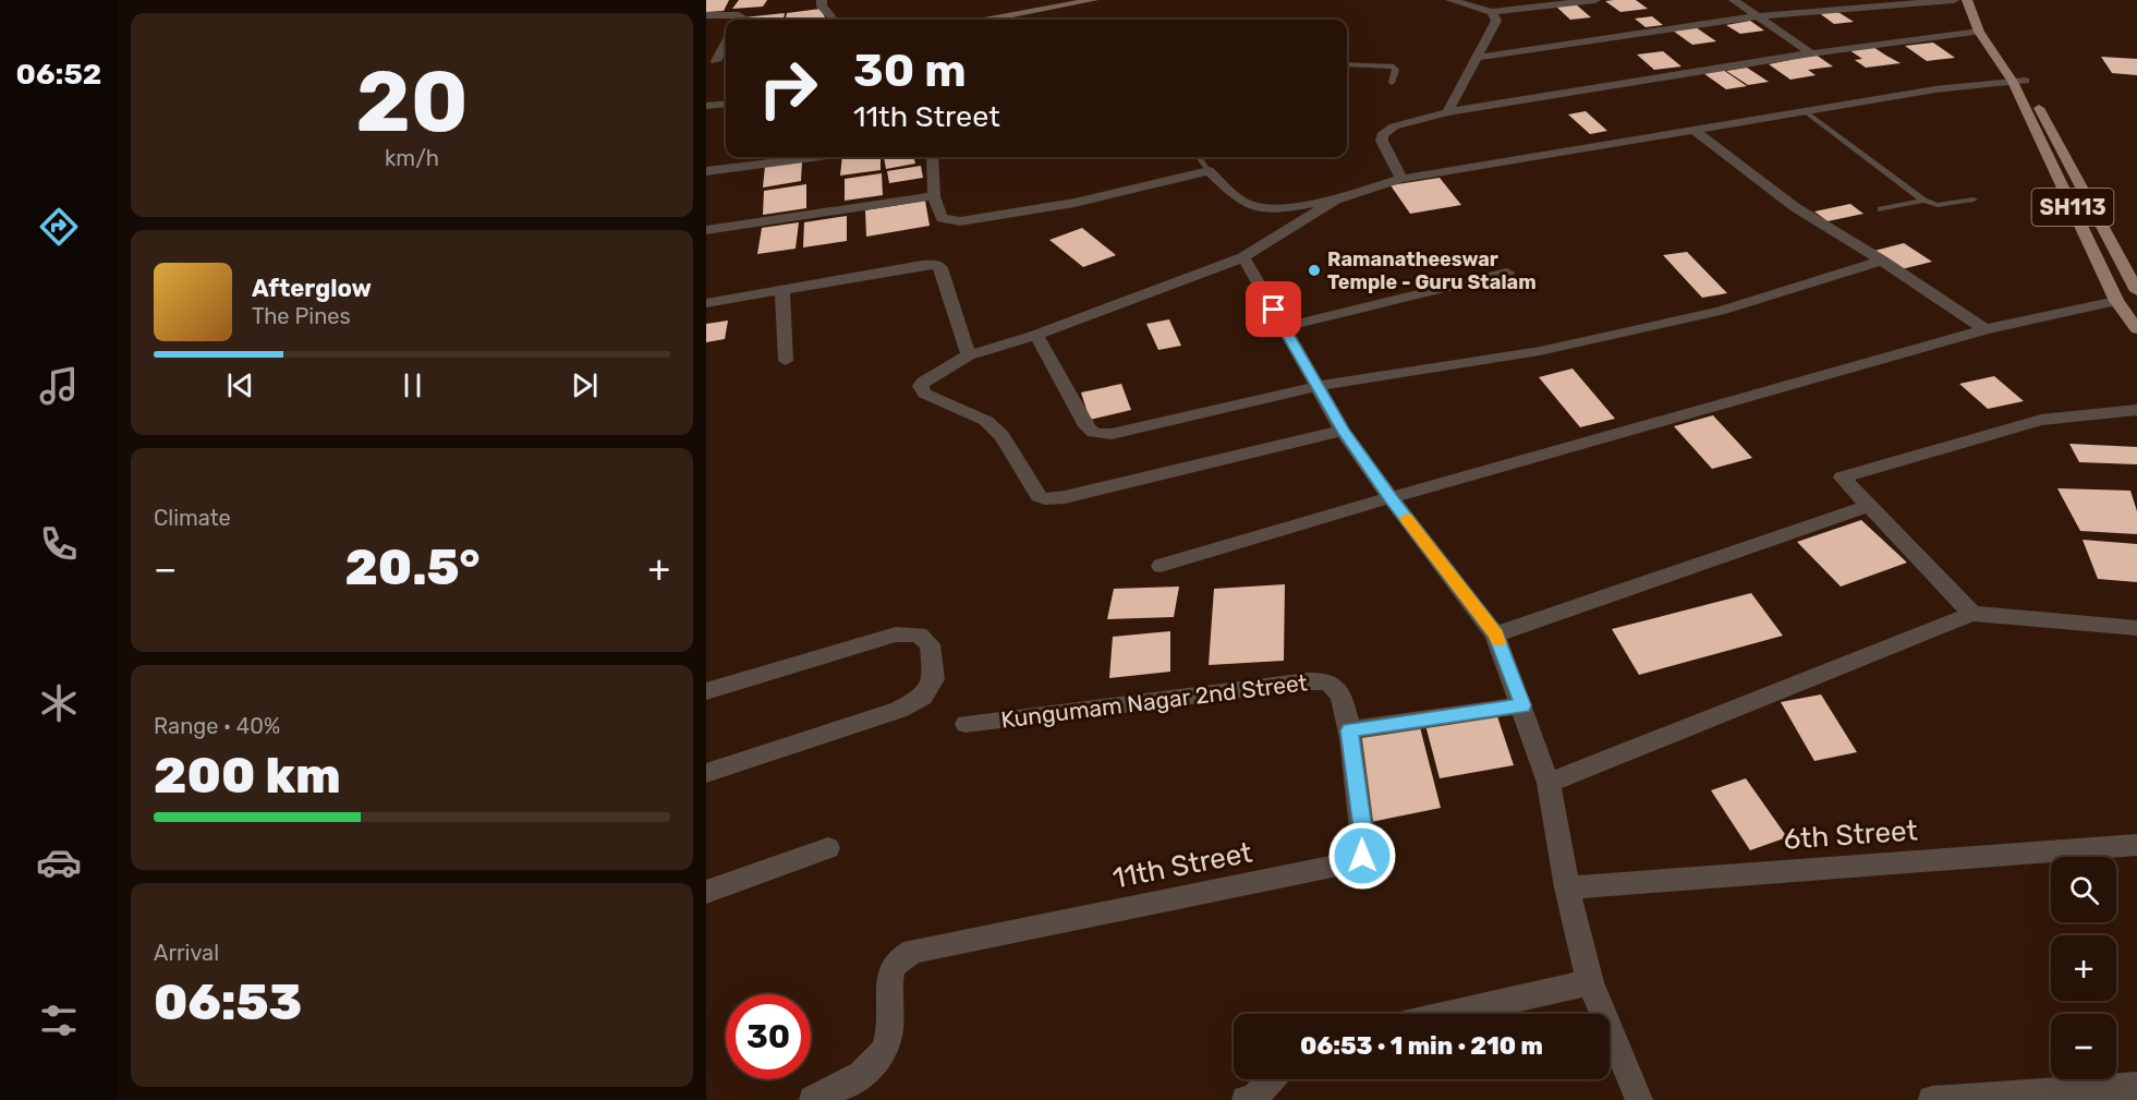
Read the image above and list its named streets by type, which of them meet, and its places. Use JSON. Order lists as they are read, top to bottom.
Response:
{
  "streets": {
    "main road": ["SH113"],
    "street": ["Kungumam Nagar 2nd Street", "6th Street", "11th Street"]
  },
  "crossings": [
    ["Kungumam Nagar 2nd Street", "11th Street"]
  ],
  "places": ["Ramanatheeswar Temple - Guru Stalam"],
  "page": {
    "tabs": "06:52",
    "tile": [
      ["20", "km/h"],
      "Climate",
      ["Range · 40%", "200 km"],
      ["Arrival", "06:53"]
    ],
    "turn": ["30 m", "11th Street"],
    "song": ["Afterglow", "The Pines"],
    "heat": ["−", "20.5°", "+"],
    "map_buttons": ["+", "−"],
    "limit": "30",
    "trip": "06:53 · 1 min · 210 m"
  }
}
